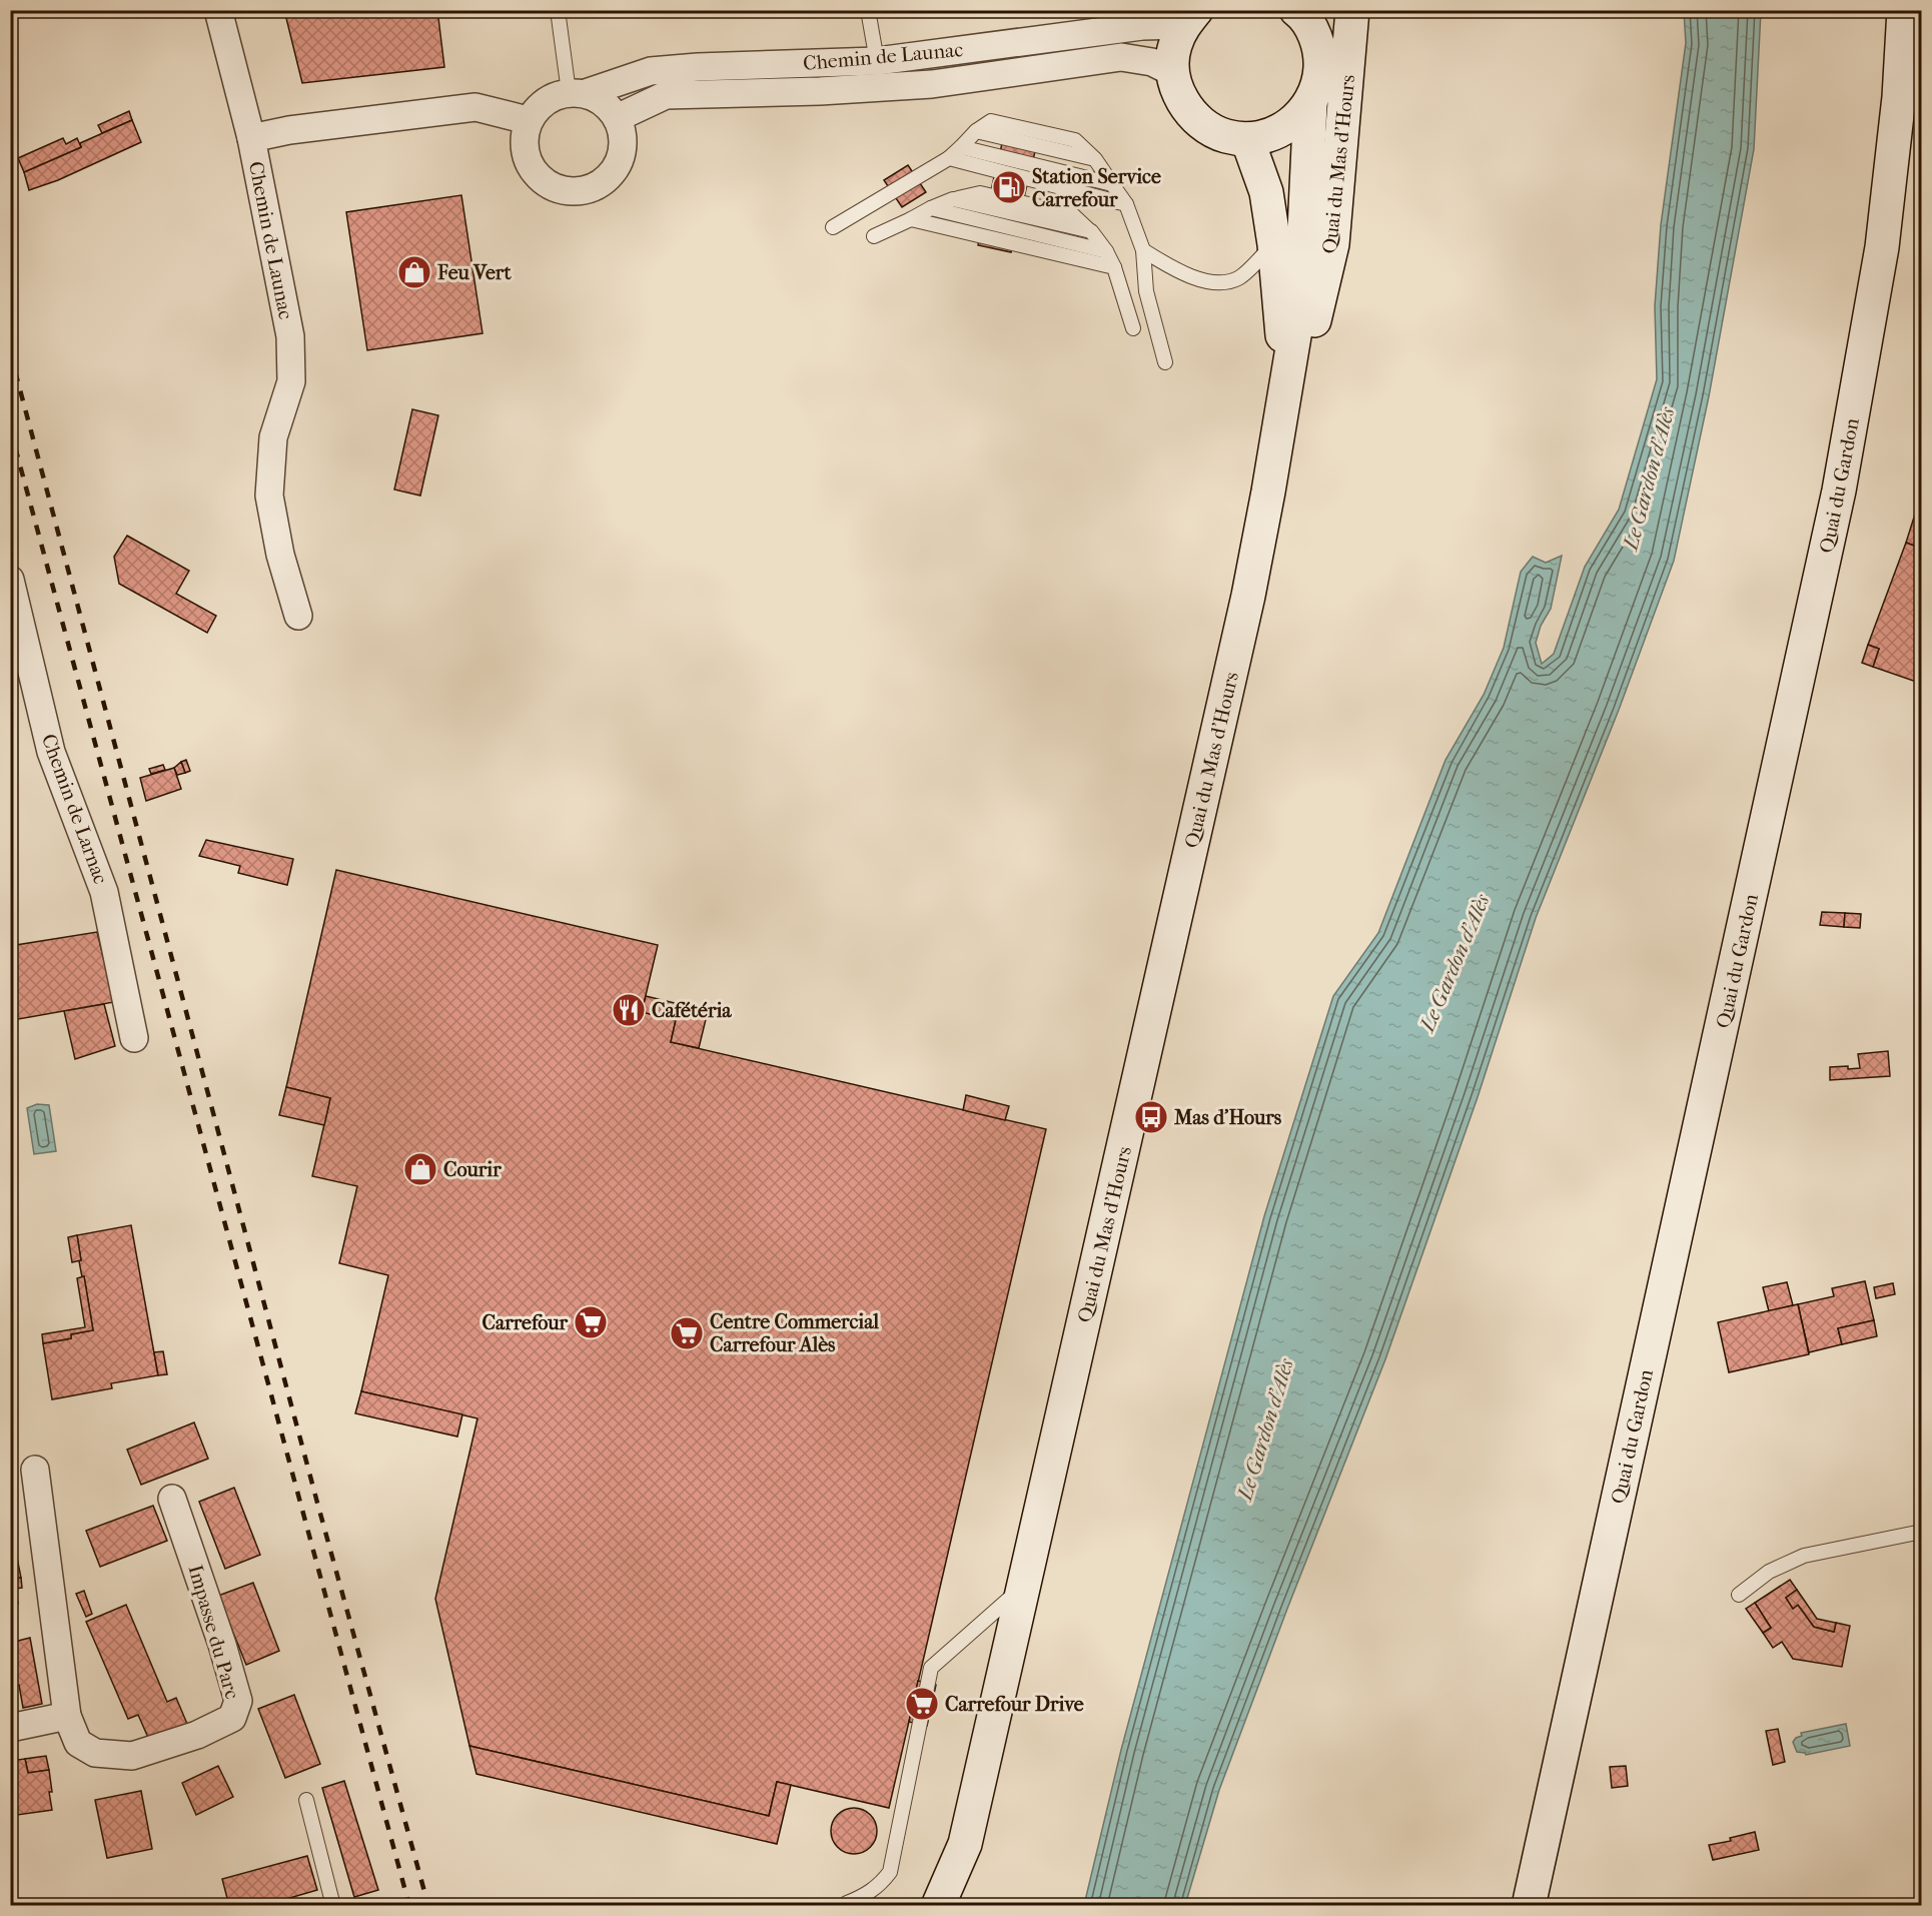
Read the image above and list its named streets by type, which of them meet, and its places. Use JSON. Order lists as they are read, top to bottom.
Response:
{
  "streets": {
    "street": [
      "Chemin de Launac",
      "Quai du Mas d'Hours",
      "Quai du Gardon",
      "Chemin de Larnac",
      "Impasse du Parc"
    ]
  },
  "water": ["Le Gardon d'Alès"],
  "places": {
    "fuel station": ["Station Service Carrefour"],
    "shop": ["Feu Vert", "Courir"],
    "restaurant": ["Cafétéria"],
    "bus stop": ["Mas d'Hours"],
    "supermarket": ["Carrefour", "Centre Commercial Carrefour Alès", "Carrefour Drive"]
  }
}
